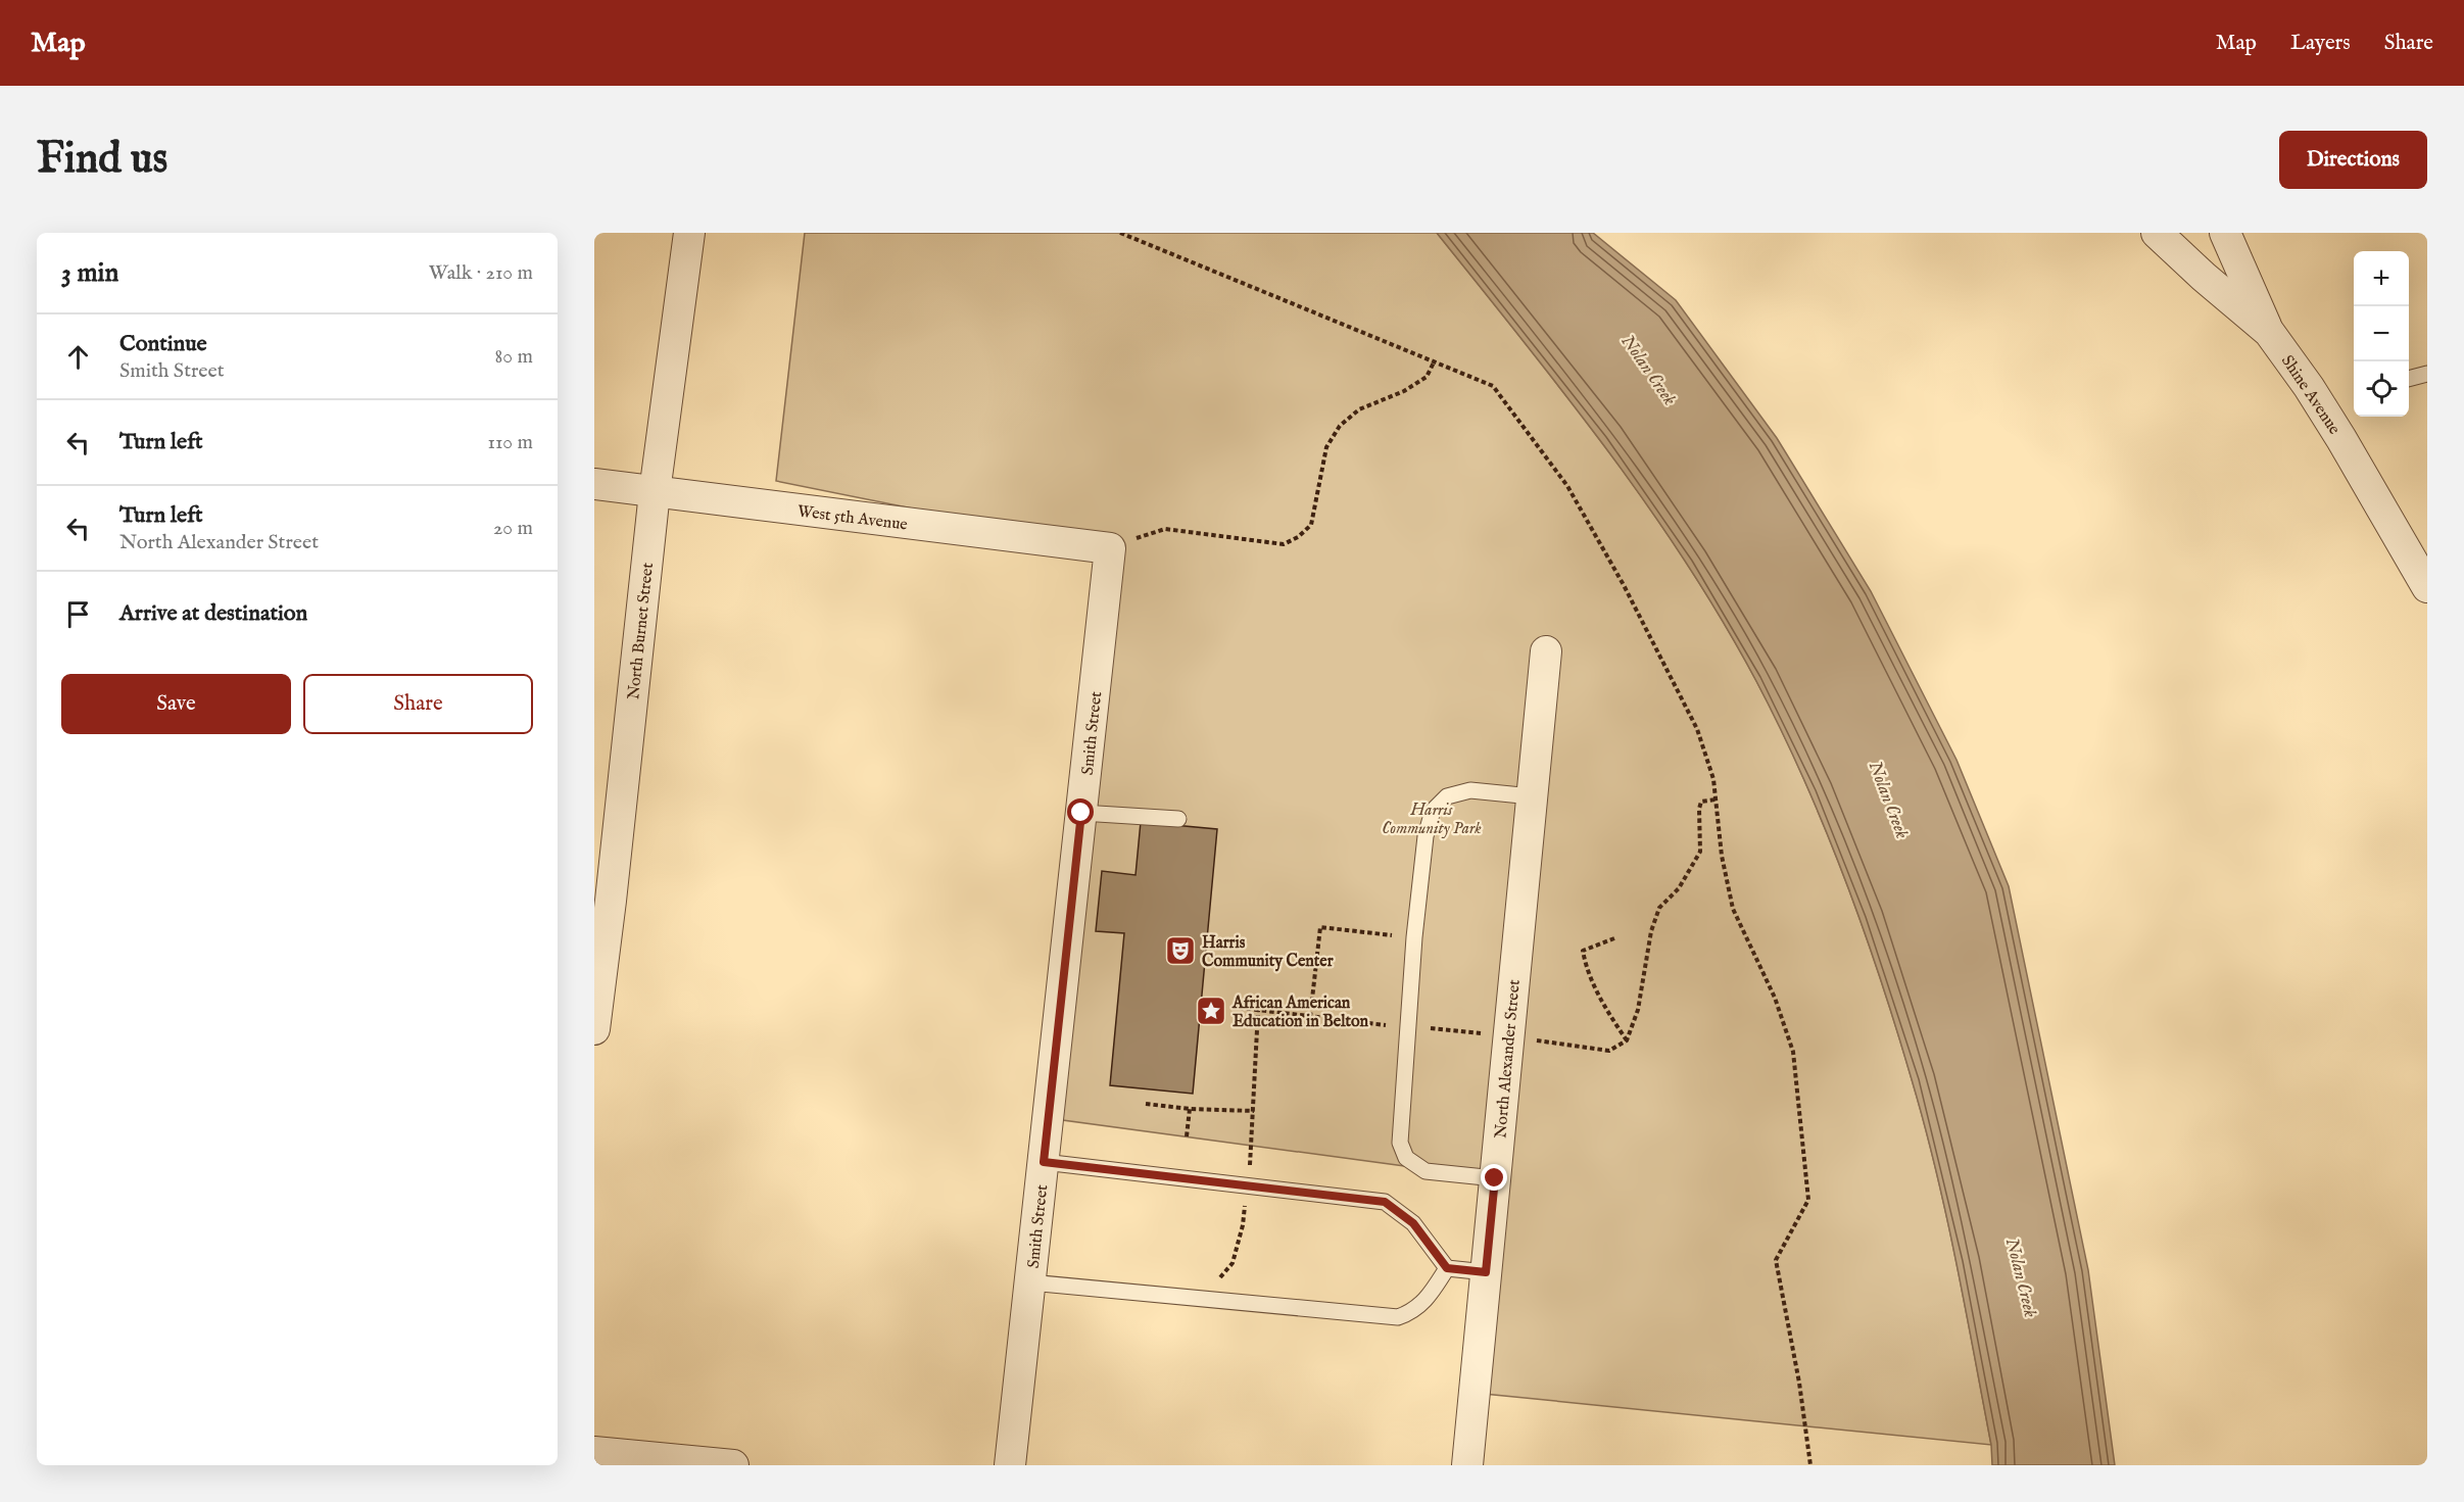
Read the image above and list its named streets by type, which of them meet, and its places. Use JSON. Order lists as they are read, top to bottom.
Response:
{
  "streets": {
    "street": [
      "Shine Avenue",
      "West 5th Avenue",
      "North Burnet Street",
      "Smith Street",
      "North Alexander Street"
    ]
  },
  "crossings": [
    ["West 5th Avenue", "North Burnet Street"],
    ["West 5th Avenue", "Smith Street"]
  ],
  "water": ["Nolan Creek"],
  "parks": ["Harris Community Park"],
  "places": {
    "theatre": ["Harris Community Center"],
    "place": ["African American Education in Belton"]
  },
  "page": {
    "header": "Map",
    "nav": ["Map", "Layers", "Share"],
    "buttons": [
      "Directions",
      ["Save", "Share"]
    ],
    "title": "Find us",
    "heading": ["3 min", "Walk · 210 m"],
    "map_buttons": ["+", "−"],
    "list": [
      ["Continue", "Smith Street", "80 m"],
      ["Turn left", "110 m"],
      ["Turn left", "North Alexander Street", "20 m"],
      "Arrive at destination"
    ]
  }
}
